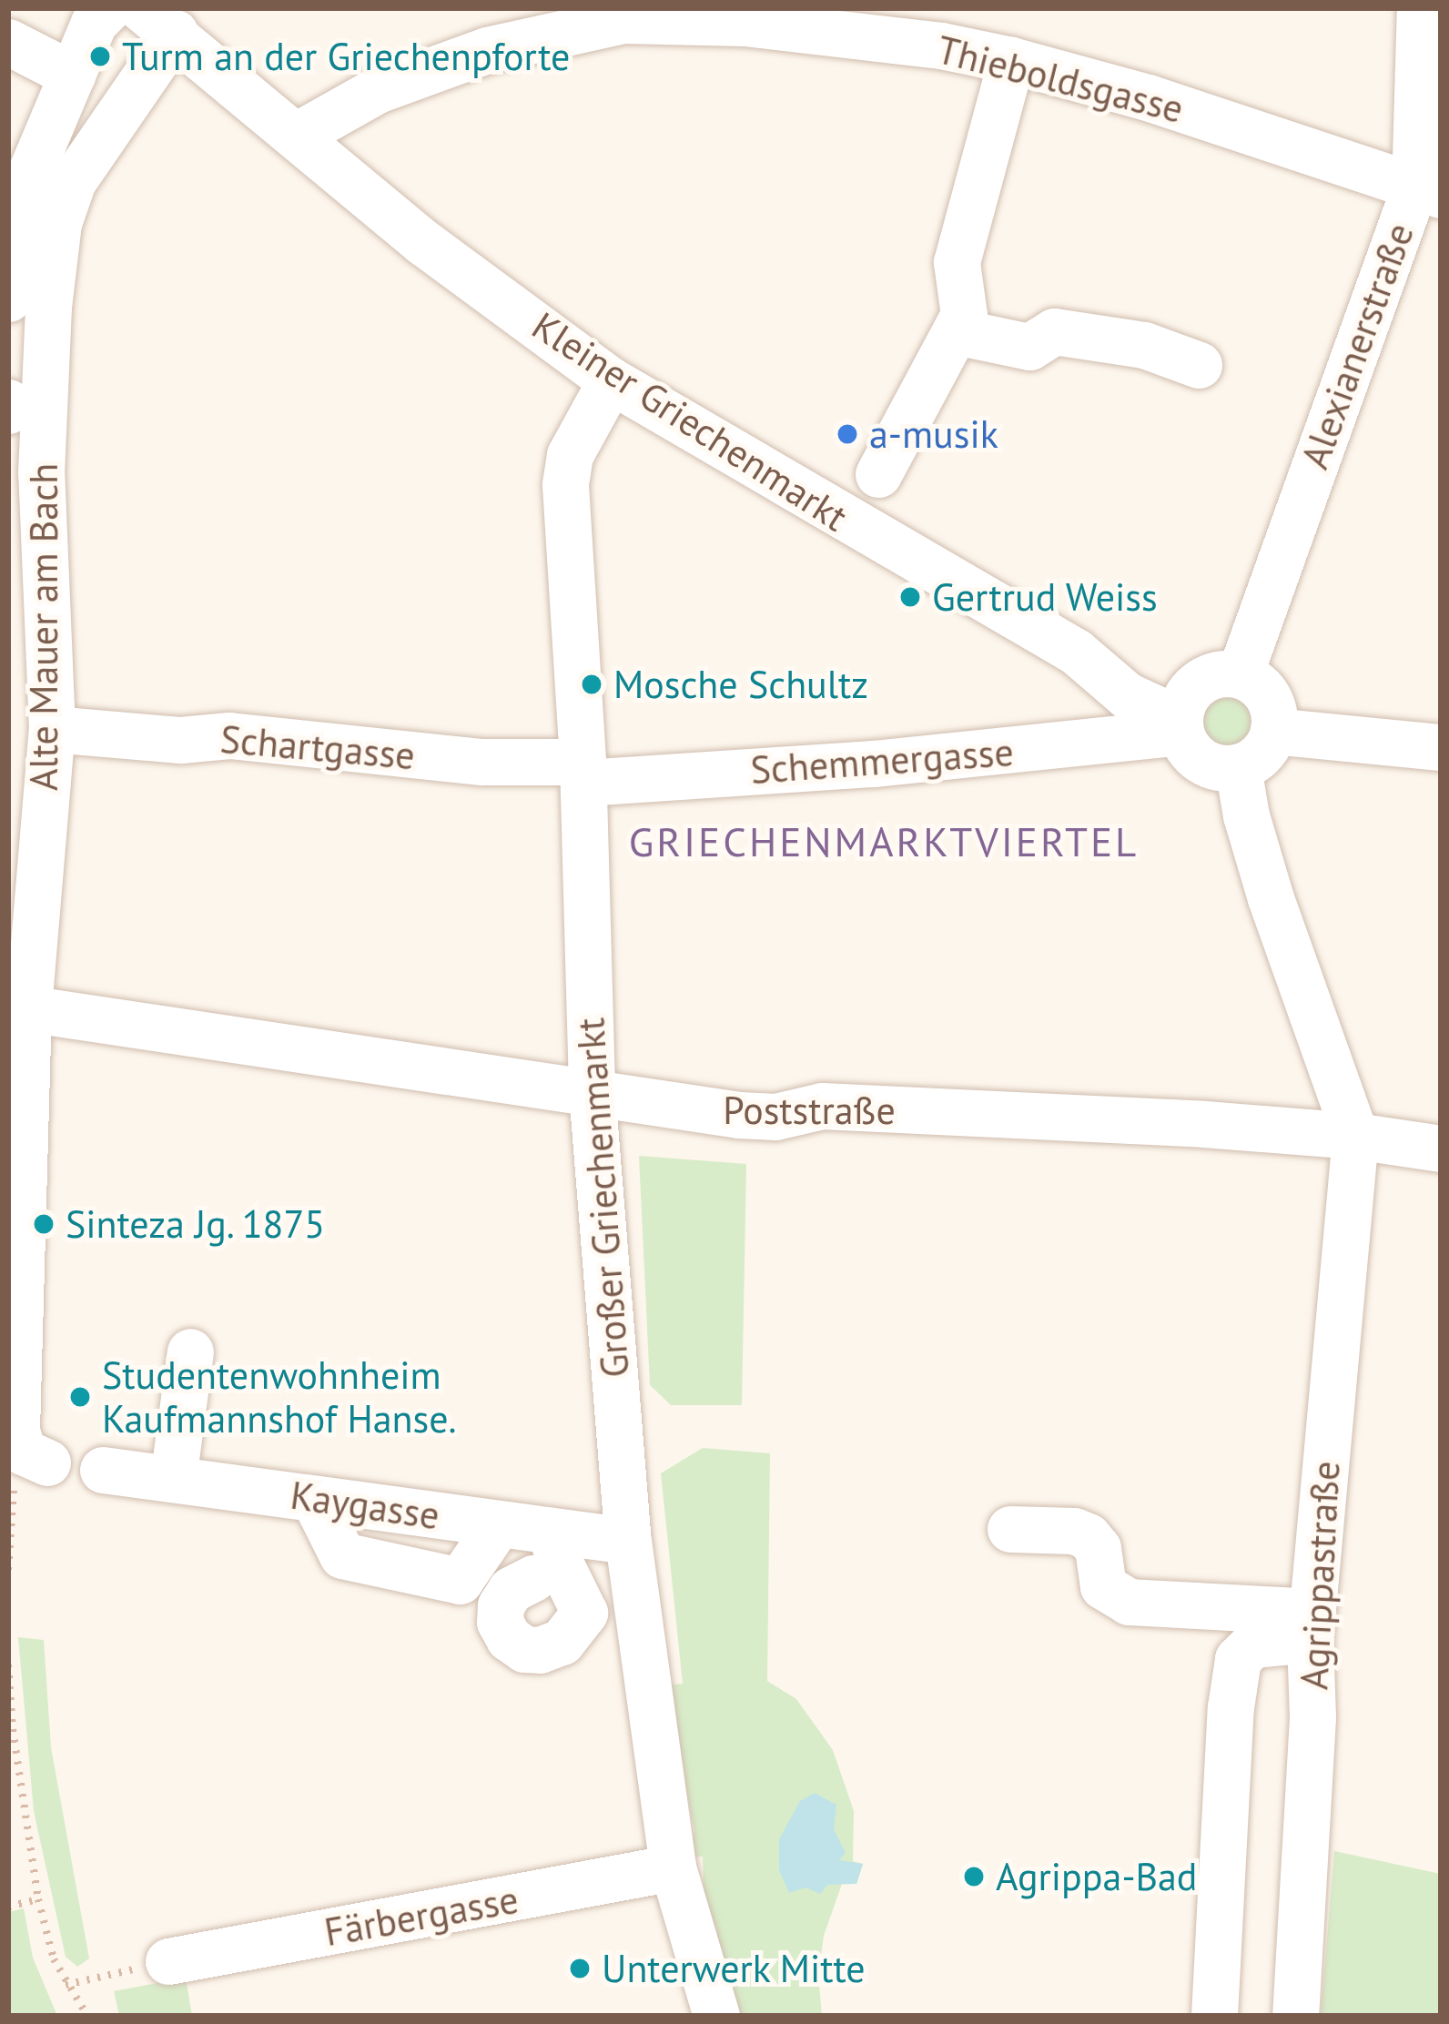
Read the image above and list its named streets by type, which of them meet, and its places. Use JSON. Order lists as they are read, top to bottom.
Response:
{
  "streets": {
    "street": [
      "Thieboldsgasse",
      "Alexianerstraße",
      "Kleiner Griechenmarkt",
      "Alte Mauer am Bach",
      "Schartgasse",
      "Schemmergasse",
      "Poststraße",
      "Großer Griechenmarkt",
      "Kaygasse",
      "Agrippastraße",
      "Färbergasse"
    ]
  },
  "crossings": [
    ["Thieboldsgasse", "Alexianerstraße"],
    ["Thieboldsgasse", "Kleiner Griechenmarkt"],
    ["Alexianerstraße", "Kleiner Griechenmarkt"],
    ["Alexianerstraße", "Schemmergasse"],
    ["Kleiner Griechenmarkt", "Alte Mauer am Bach"],
    ["Kleiner Griechenmarkt", "Schemmergasse"],
    ["Kleiner Griechenmarkt", "Großer Griechenmarkt"],
    ["Alte Mauer am Bach", "Schartgasse"],
    ["Alte Mauer am Bach", "Poststraße"],
    ["Schartgasse", "Schemmergasse"],
    ["Schartgasse", "Großer Griechenmarkt"],
    ["Schemmergasse", "Großer Griechenmarkt"],
    ["Poststraße", "Großer Griechenmarkt"],
    ["Poststraße", "Agrippastraße"],
    ["Großer Griechenmarkt", "Kaygasse"],
    ["Großer Griechenmarkt", "Färbergasse"]
  ],
  "districts": ["GRIECHENMARKTVIERTEL"],
  "places": [
    "Turm an der Griechenpforte",
    "a-musik",
    "Gertrud Weiss",
    "Mosche Schultz",
    "Sinteza Jg. 1875",
    "Studentenwohnheim Kaufmannshof Hanse.",
    "Agrippa-Bad",
    "Unterwerk Mitte"
  ]
}
